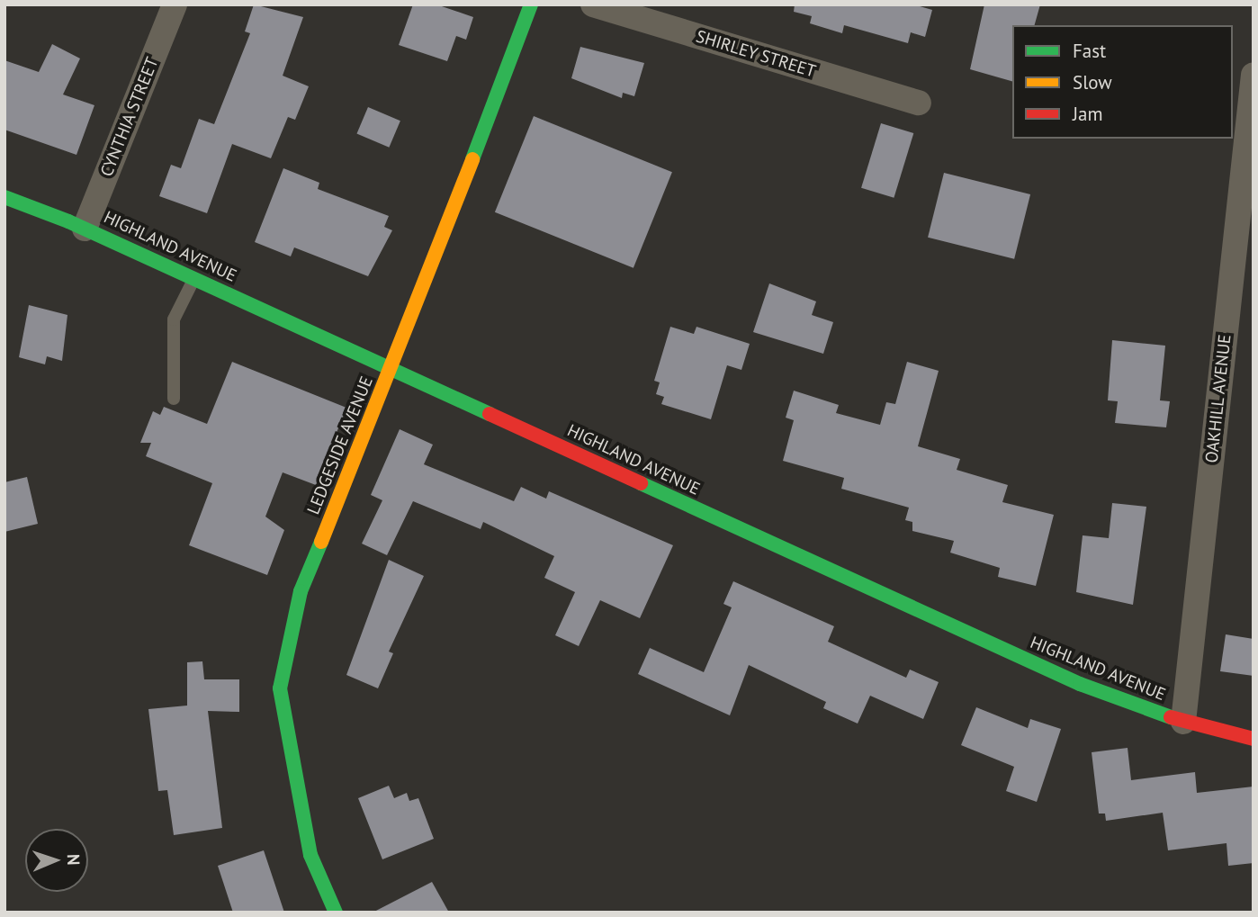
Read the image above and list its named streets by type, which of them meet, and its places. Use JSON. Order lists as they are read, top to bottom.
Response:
{
  "streets": {
    "main road": ["HIGHLAND AVENUE", "LEDGESIDE AVENUE"],
    "street": ["SHIRLEY STREET", "CYNTHIA STREET", "OAKHILL AVENUE"]
  },
  "crossings": [
    ["CYNTHIA STREET", "HIGHLAND AVENUE"],
    ["HIGHLAND AVENUE", "OAKHILL AVENUE"],
    ["HIGHLAND AVENUE", "LEDGESIDE AVENUE"]
  ],
  "legend": ["Fast", "Slow", "Jam"],
  "north": "right"
}
